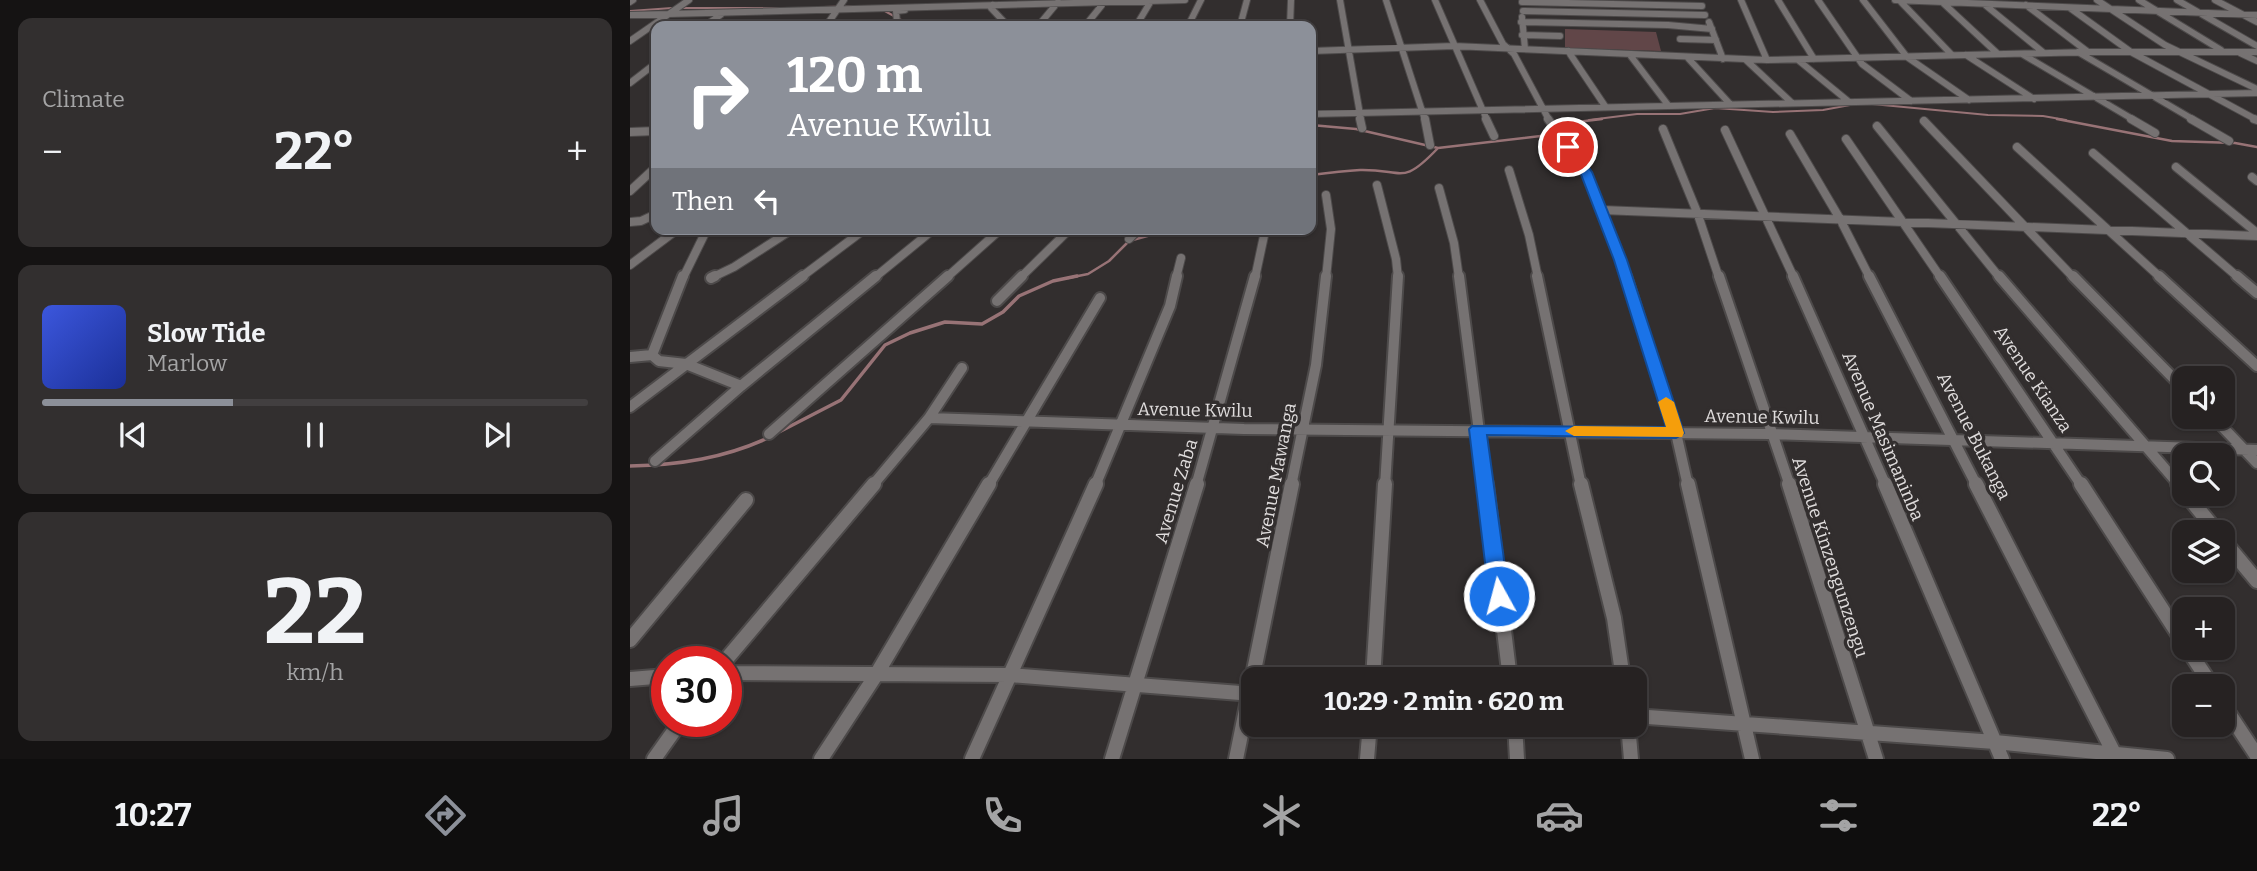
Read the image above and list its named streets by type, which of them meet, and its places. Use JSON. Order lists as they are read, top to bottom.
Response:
{
  "streets": {
    "street": [
      "Avenue Kianza",
      "Avenue Kwilu",
      "Avenue Masimaninba",
      "Avenue Bukanga",
      "Avenue Mawanga",
      "Avenue Zaba",
      "Avenue Kinzengunzengu"
    ]
  },
  "crossings": [
    ["Avenue Kianza", "Avenue Kwilu"],
    ["Avenue Kwilu", "Avenue Masimaninba"],
    ["Avenue Kwilu", "Avenue Bukanga"],
    ["Avenue Kwilu", "Avenue Mawanga"],
    ["Avenue Kwilu", "Avenue Zaba"],
    ["Avenue Kwilu", "Avenue Kinzengunzengu"]
  ],
  "page": {
    "tile": [
      "Climate",
      ["22", "km/h"]
    ],
    "turn": ["120 m", "Avenue Kwilu"],
    "heat": ["−", "22°", "+"],
    "then": "Then",
    "song": ["Slow Tide", "Marlow"],
    "map_buttons": ["+", "−"],
    "limit": "30",
    "trip": "10:29 · 2 min · 620 m",
    "tabs": ["10:27", "22°"]
  }
}
